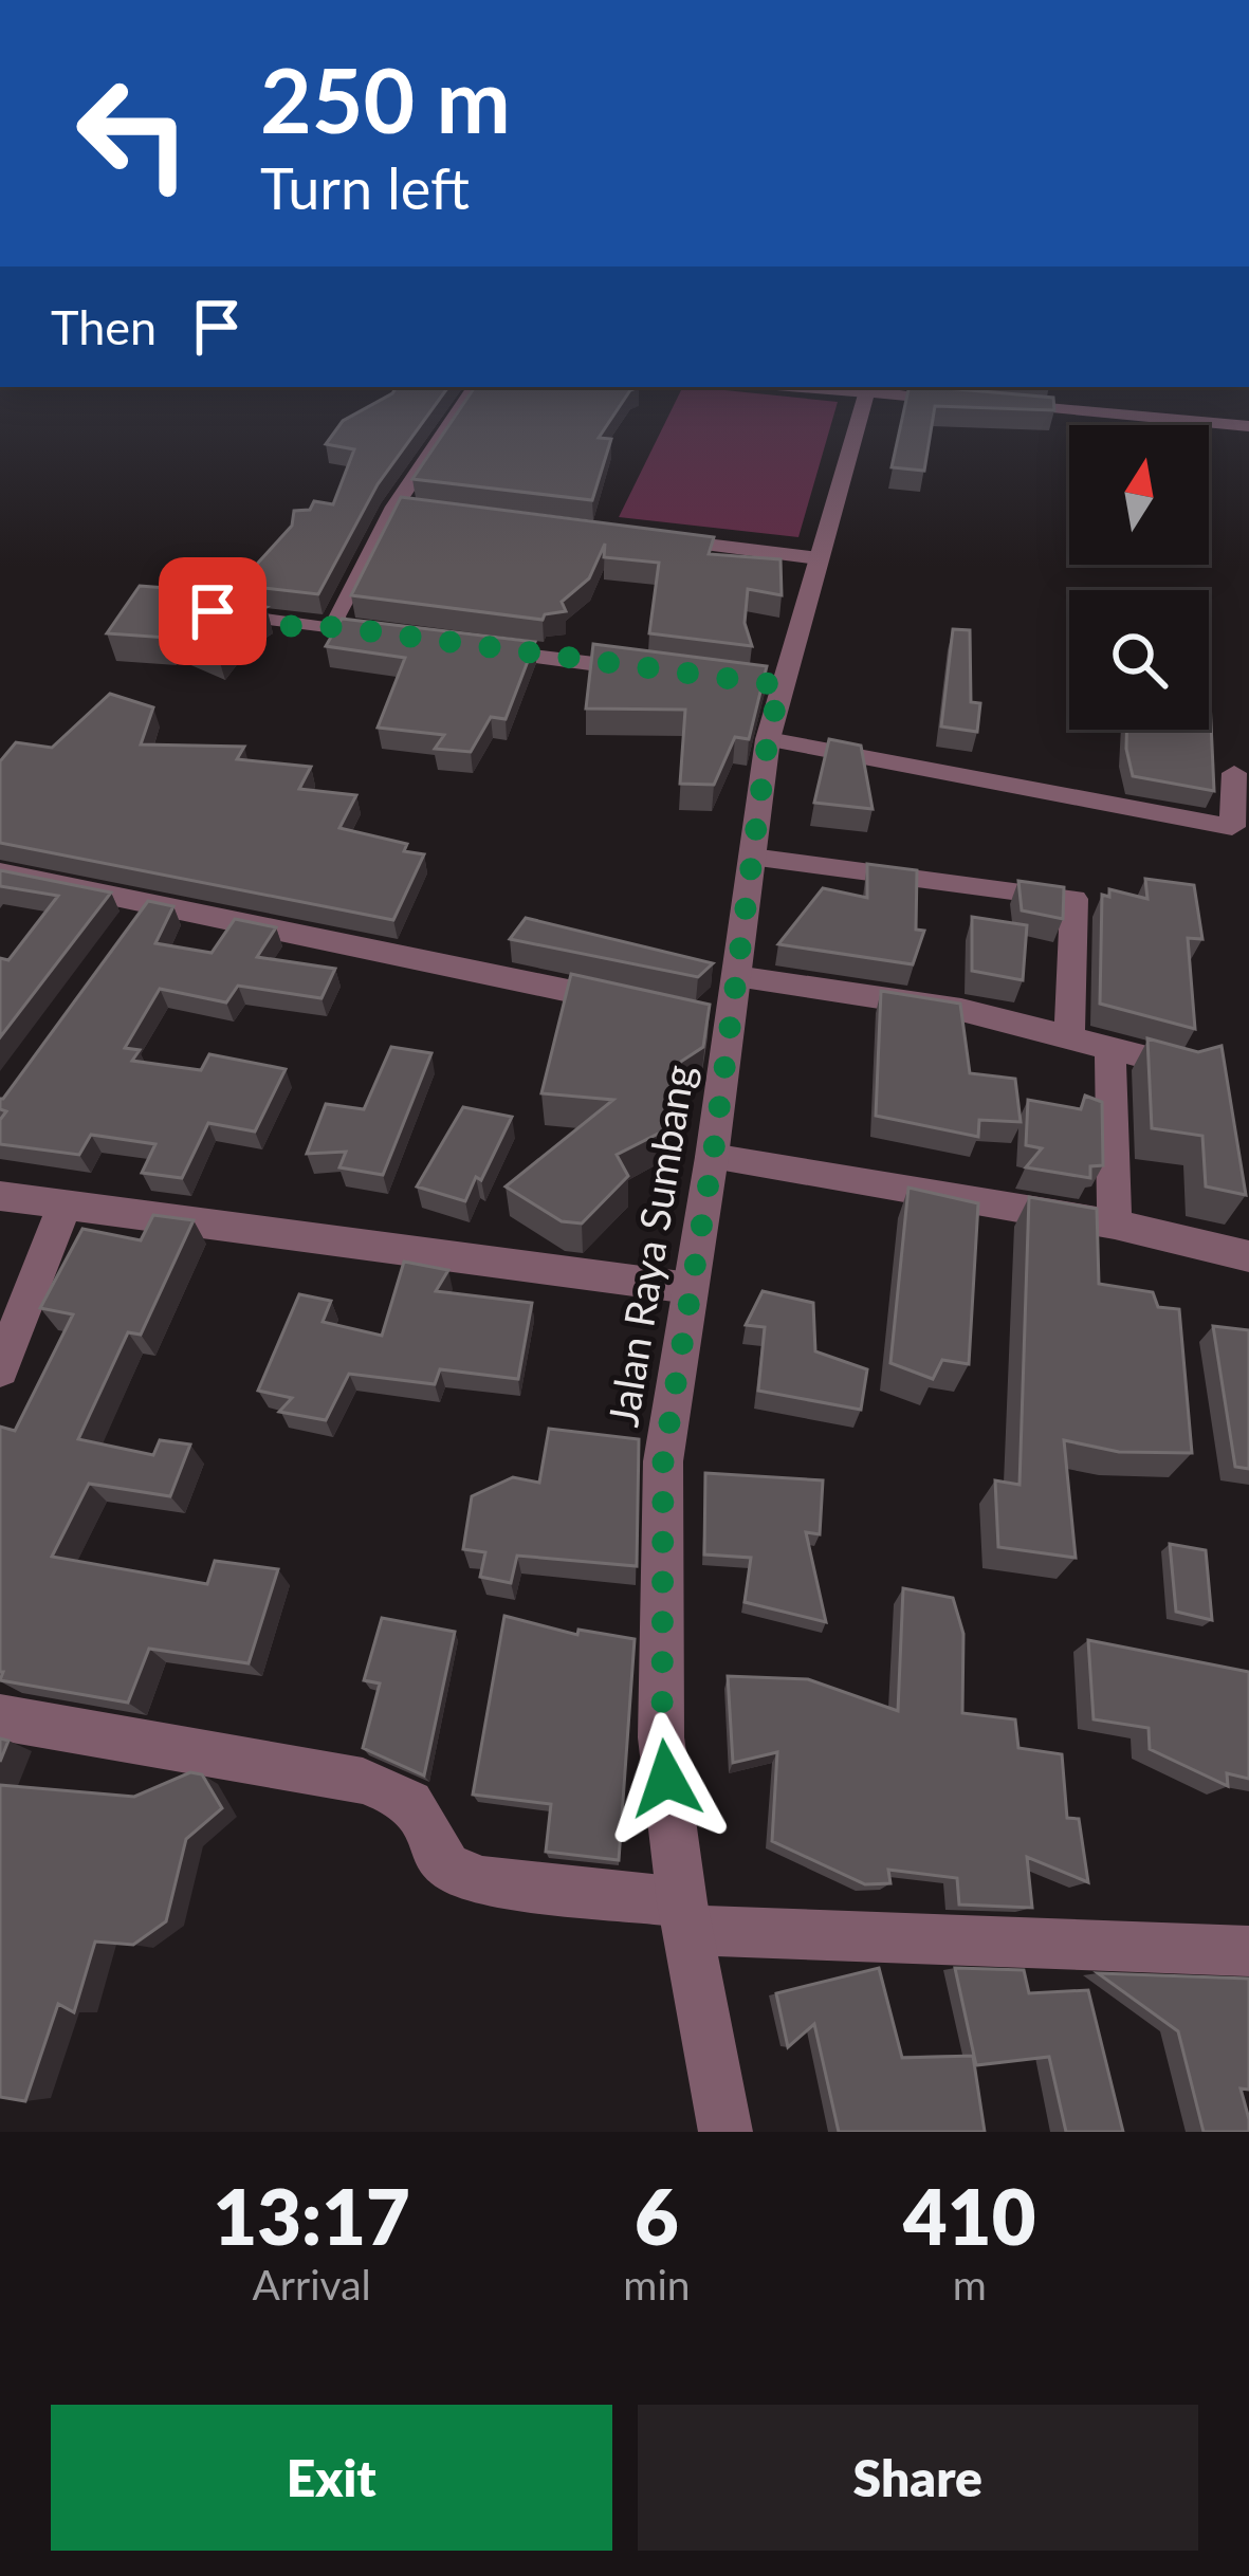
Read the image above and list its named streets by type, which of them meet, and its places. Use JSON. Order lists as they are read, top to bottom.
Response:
{
  "streets": {
    "street": ["Jalan Raya Sumbang"]
  },
  "north": "top",
  "page": {
    "turn": ["250 m", "Turn left"],
    "then": "Then",
    "eta": [
      "13:17",
      "Arrival",
      "6",
      "min",
      "410",
      "m"
    ],
    "buttons": ["Exit", "Share"]
  }
}
